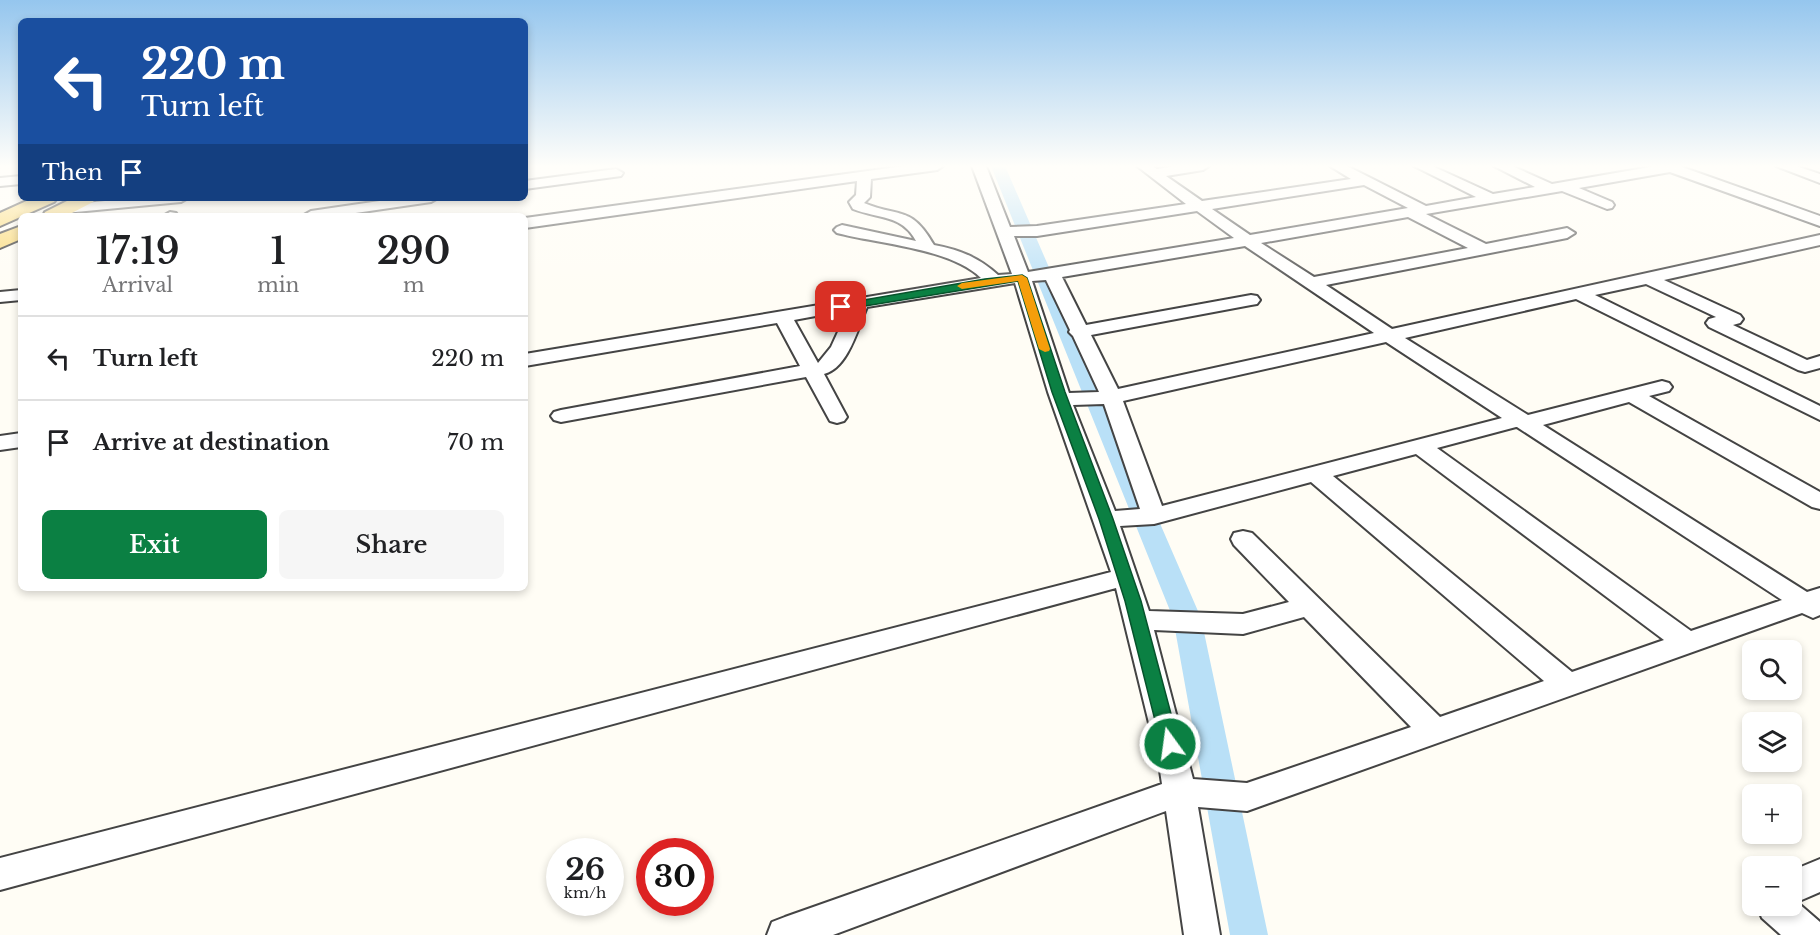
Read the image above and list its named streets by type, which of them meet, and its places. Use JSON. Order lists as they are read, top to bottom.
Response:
{
  "page": {
    "turn": ["220 m", "Turn left"],
    "then": "Then",
    "eta": [
      "17:19",
      "Arrival",
      "1",
      "min",
      "290",
      "m"
    ],
    "list": [
      {
        "name": "Turn left",
        "value": "220 m"
      },
      {
        "name": "Arrive at destination",
        "value": "70 m"
      }
    ],
    "buttons": ["Exit", "Share"],
    "map_buttons": ["+", "−"],
    "speed": "26 km/h",
    "limit": "30"
  }
}
